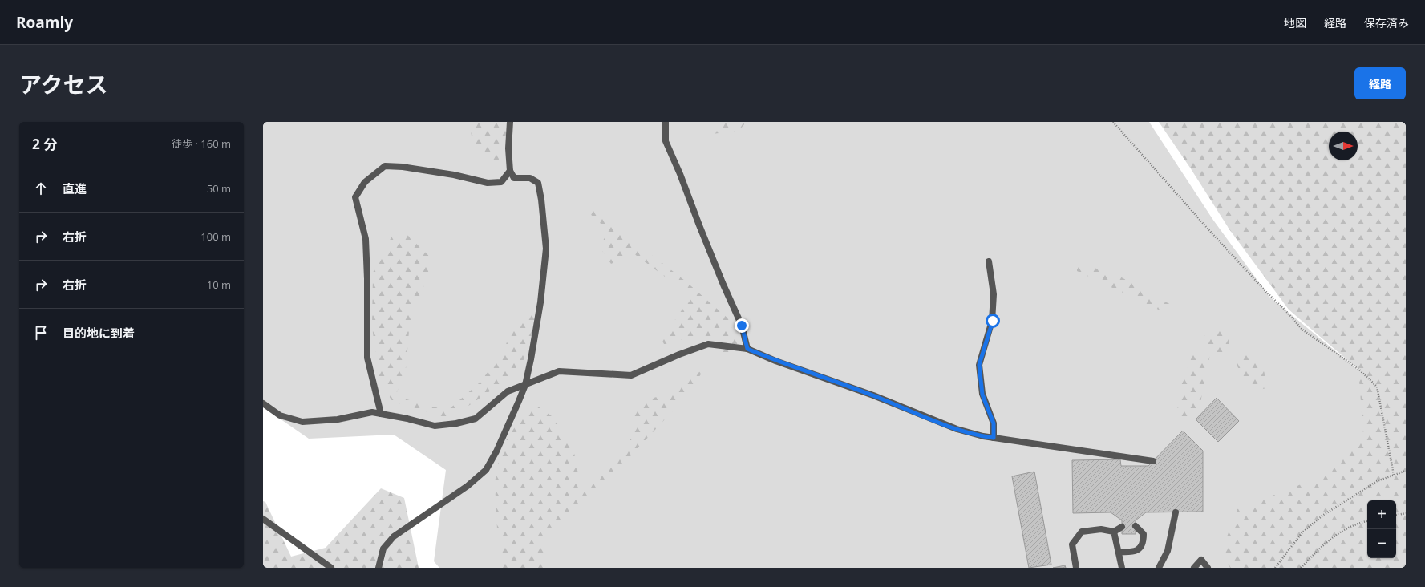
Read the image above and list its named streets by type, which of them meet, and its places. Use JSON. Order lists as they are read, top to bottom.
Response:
{
  "north": "right",
  "page": {
    "header": "Roamly",
    "nav": ["地図", "経路", "保存済み"],
    "title": "アクセス",
    "buttons": "経路",
    "heading": ["2 分", "徒歩 · 160 m"],
    "list": [
      ["直進", "50 m"],
      ["右折", "100 m"],
      ["右折", "10 m"],
      "目的地に到着"
    ],
    "map_buttons": ["+", "−"]
  }
}
